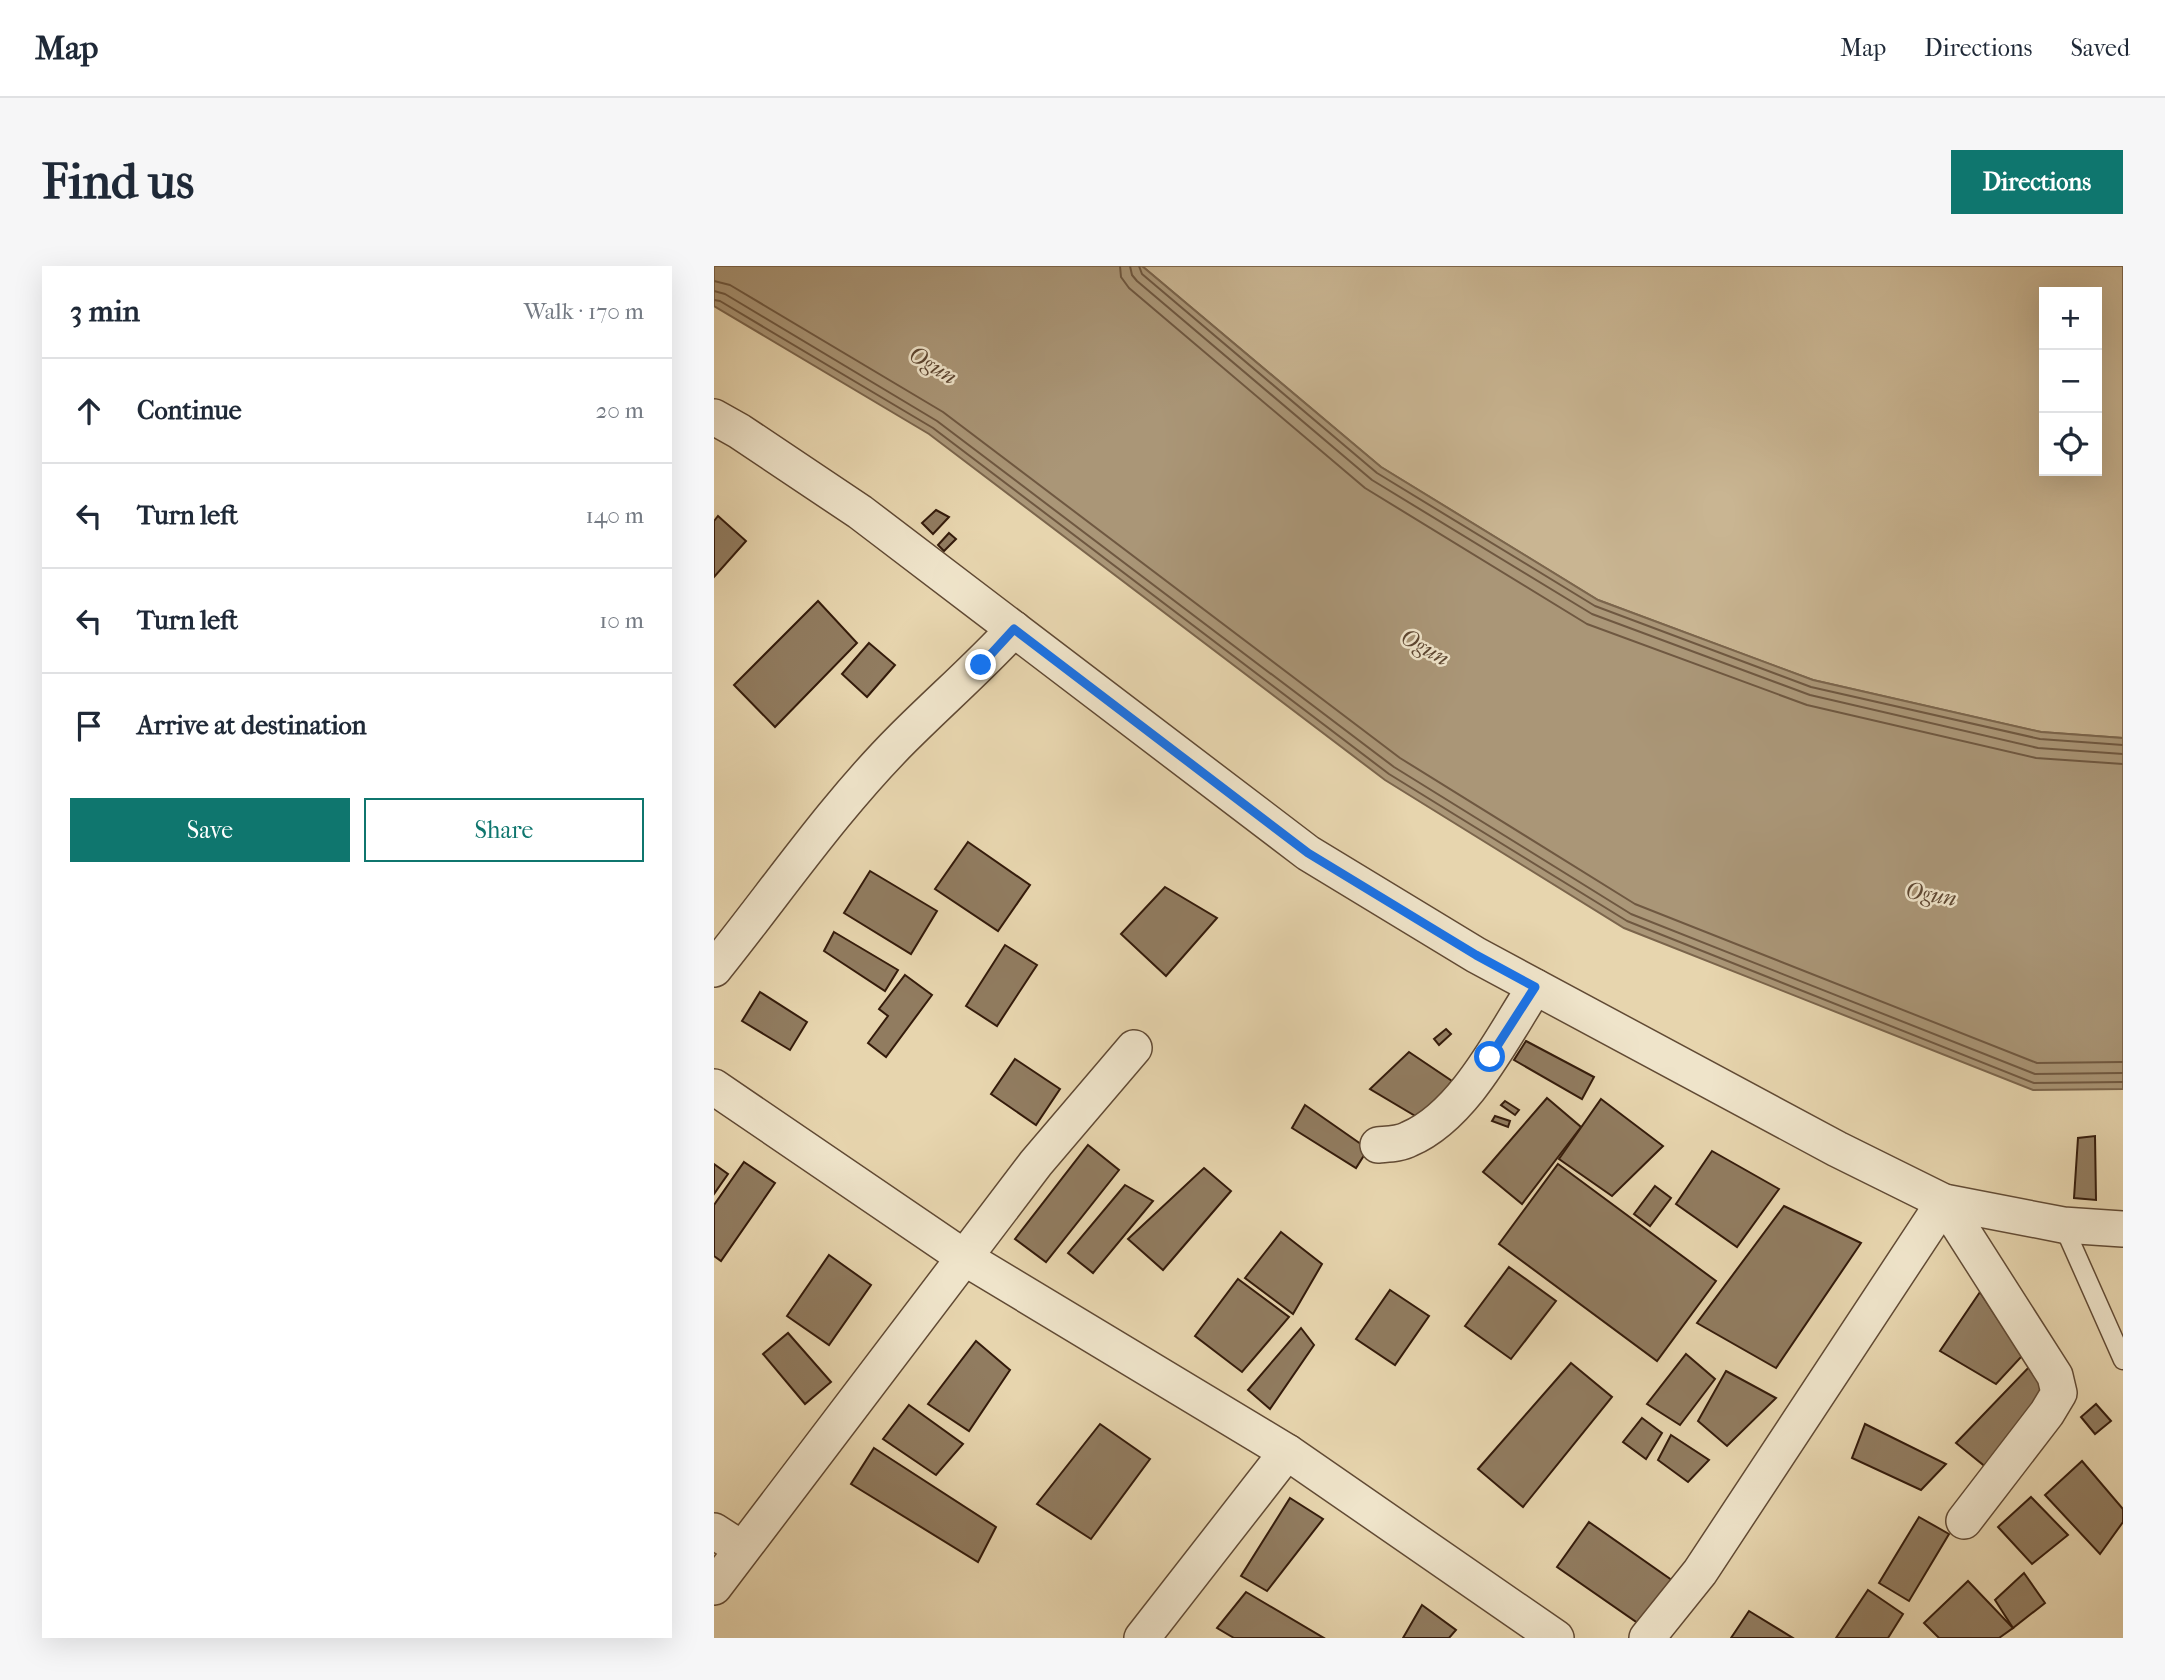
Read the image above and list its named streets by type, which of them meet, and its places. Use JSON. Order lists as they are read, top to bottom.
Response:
{
  "water": ["Ogun"],
  "page": {
    "header": "Map",
    "nav": ["Map", "Directions", "Saved"],
    "buttons": [
      "Directions",
      ["Save", "Share"]
    ],
    "title": "Find us",
    "heading": ["3 min", "Walk · 170 m"],
    "map_buttons": ["+", "−"],
    "list": [
      ["Continue", "20 m"],
      ["Turn left", "140 m"],
      ["Turn left", "10 m"],
      "Arrive at destination"
    ]
  }
}
